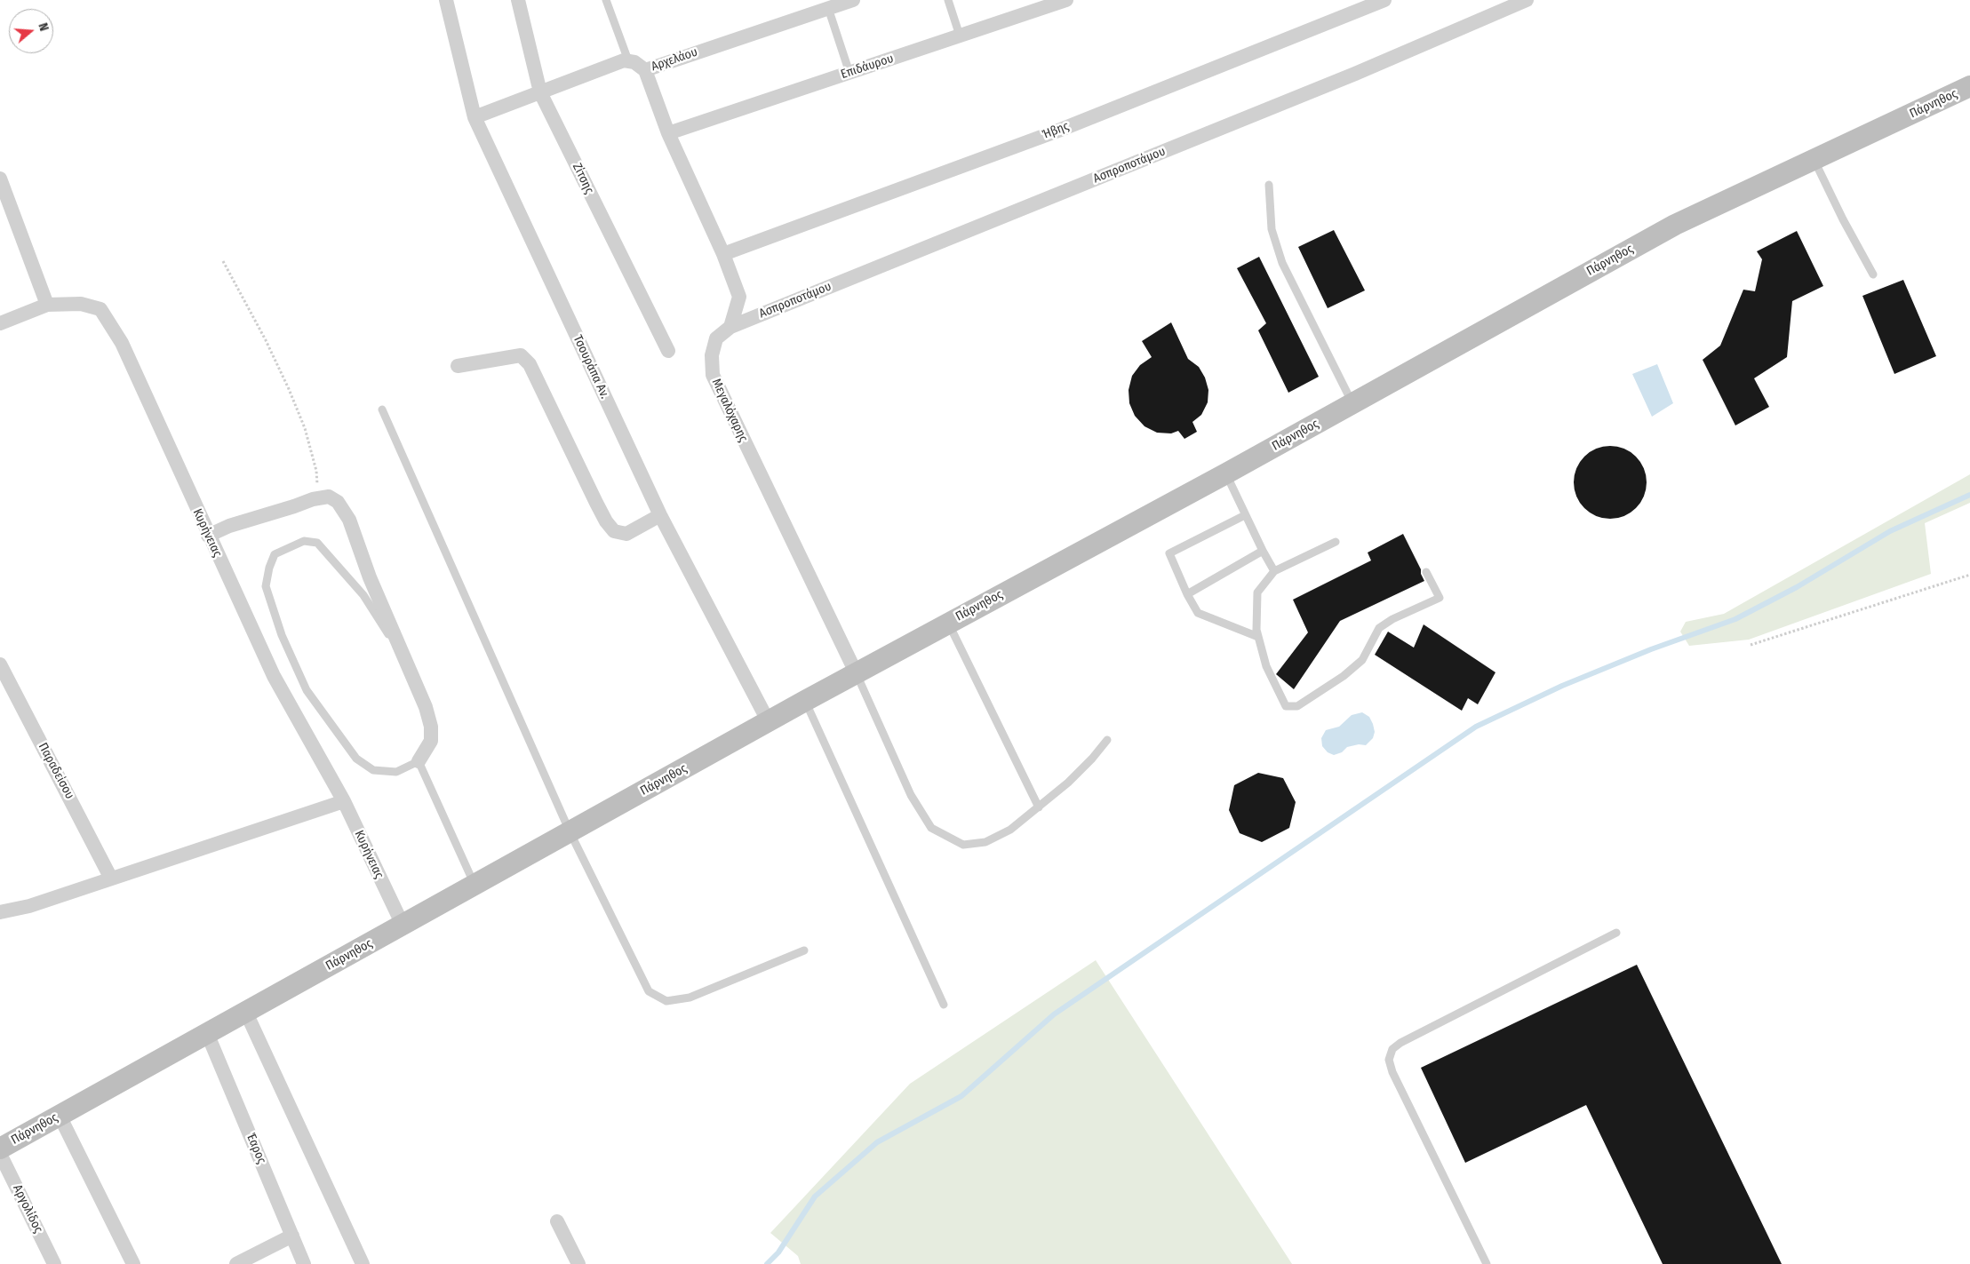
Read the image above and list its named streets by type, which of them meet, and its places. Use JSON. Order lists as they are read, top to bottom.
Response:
{
  "streets": {
    "main road": ["Πάρνηθος"],
    "street": [
      "Αρχελάου",
      "Επιδάυρου",
      "Ήβης",
      "Ασπροποτάμου",
      "Ζίτσης",
      "Τσουράπα Αν.",
      "Μεγαλόχαρης",
      "Κυρήνειας",
      "Παραδείσου",
      "Έαρος",
      "Αργολίδος"
    ]
  },
  "crossings": [
    ["Αρχελάου", "Μεγαλόχαρης"],
    ["Επιδάυρου", "Μεγαλόχαρης"],
    ["Πάρνηθος", "Τσουράπα Αν."],
    ["Πάρνηθος", "Μεγαλόχαρης"],
    ["Πάρνηθος", "Κυρήνειας"],
    ["Πάρνηθος", "Έαρος"],
    ["Ήβης", "Μεγαλόχαρης"],
    ["Ασπροποτάμου", "Μεγαλόχαρης"]
  ],
  "north": "right"
}
